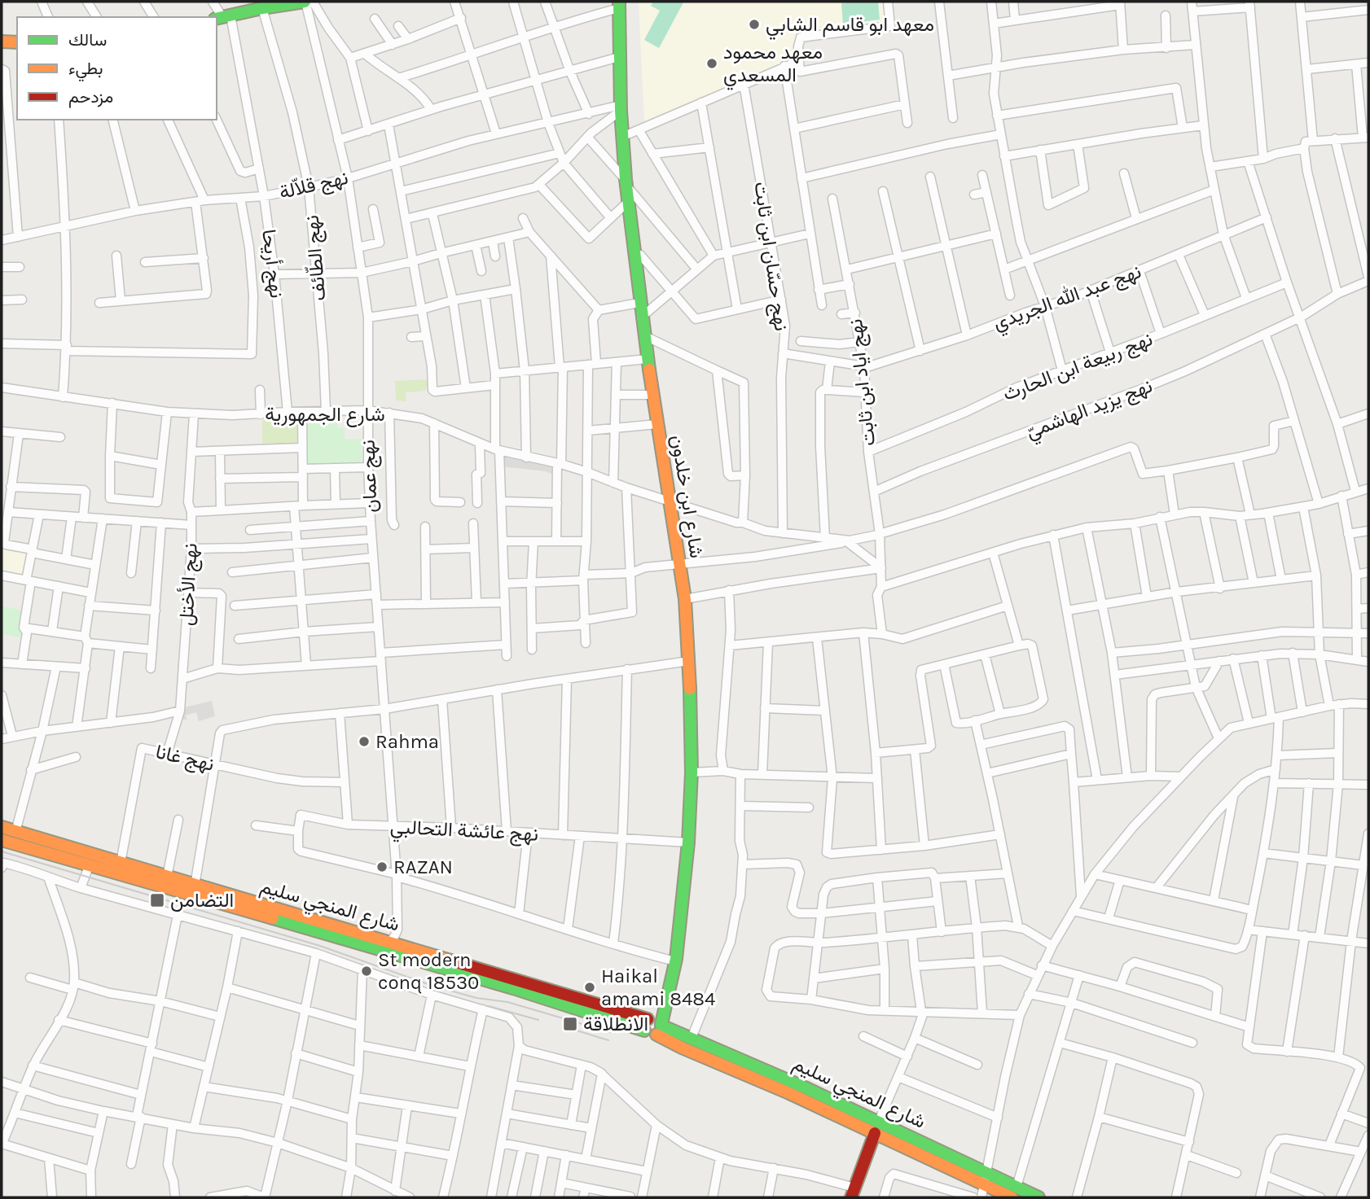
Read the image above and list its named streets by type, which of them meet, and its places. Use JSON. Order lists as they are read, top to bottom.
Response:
{
  "streets": {
    "main road": ["شارع ابن خلدون", "شارع المنجي سليم"],
    "street": [
      "نهج قلاّلة",
      "نهج حسّان ابن ثابت",
      "نهج الطّائف",
      "نهج أريحا",
      "نهج عبد الله الجريدي",
      "نهج ربيعة ابن الحارث",
      "نهج اياد ابن ثابت",
      "نهج يزيد الهاشميّ",
      "شارع الجمهورية",
      "نهج عمان",
      "نهج الأختل",
      "نهج غانا",
      "نهج عائشة التحالبي"
    ]
  },
  "crossings": [
    ["نهج قلاّلة", "نهج الطّائف"],
    ["نهج قلاّلة", "نهج أريحا"],
    ["نهج قلاّلة", "نهج عمان"],
    ["نهج قلاّلة", "شارع ابن خلدون"],
    ["نهج حسّان ابن ثابت", "شارع الجمهورية"],
    ["نهج الطّائف", "شارع الجمهورية"],
    ["نهج أريحا", "شارع الجمهورية"],
    ["نهج عبد الله الجريدي", "نهج اياد ابن ثابت"],
    ["نهج ربيعة ابن الحارث", "نهج اياد ابن ثابت"],
    ["نهج اياد ابن ثابت", "نهج يزيد الهاشميّ"],
    ["شارع الجمهورية", "نهج عمان"],
    ["شارع الجمهورية", "شارع ابن خلدون"],
    ["شارع الجمهورية", "نهج الأختل"],
    ["نهج عمان", "نهج عائشة التحالبي"],
    ["نهج عمان", "شارع المنجي سليم"],
    ["شارع ابن خلدون", "نهج عائشة التحالبي"],
    ["شارع ابن خلدون", "شارع المنجي سليم"],
    ["نهج الأختل", "نهج غانا"],
    ["نهج غانا", "شارع المنجي سليم"]
  ],
  "places": {
    "other": [
      "معهد ابو قاسم الشابي",
      "معهد محمود المسعدي",
      "Rahma",
      "RAZAN",
      "St modern conq 18530",
      "Haikal amami 8484"
    ],
    "transit": ["التضامن", "الانطلاقة"]
  },
  "legend": ["سالك", "بطيء", "مزدحم"]
}
